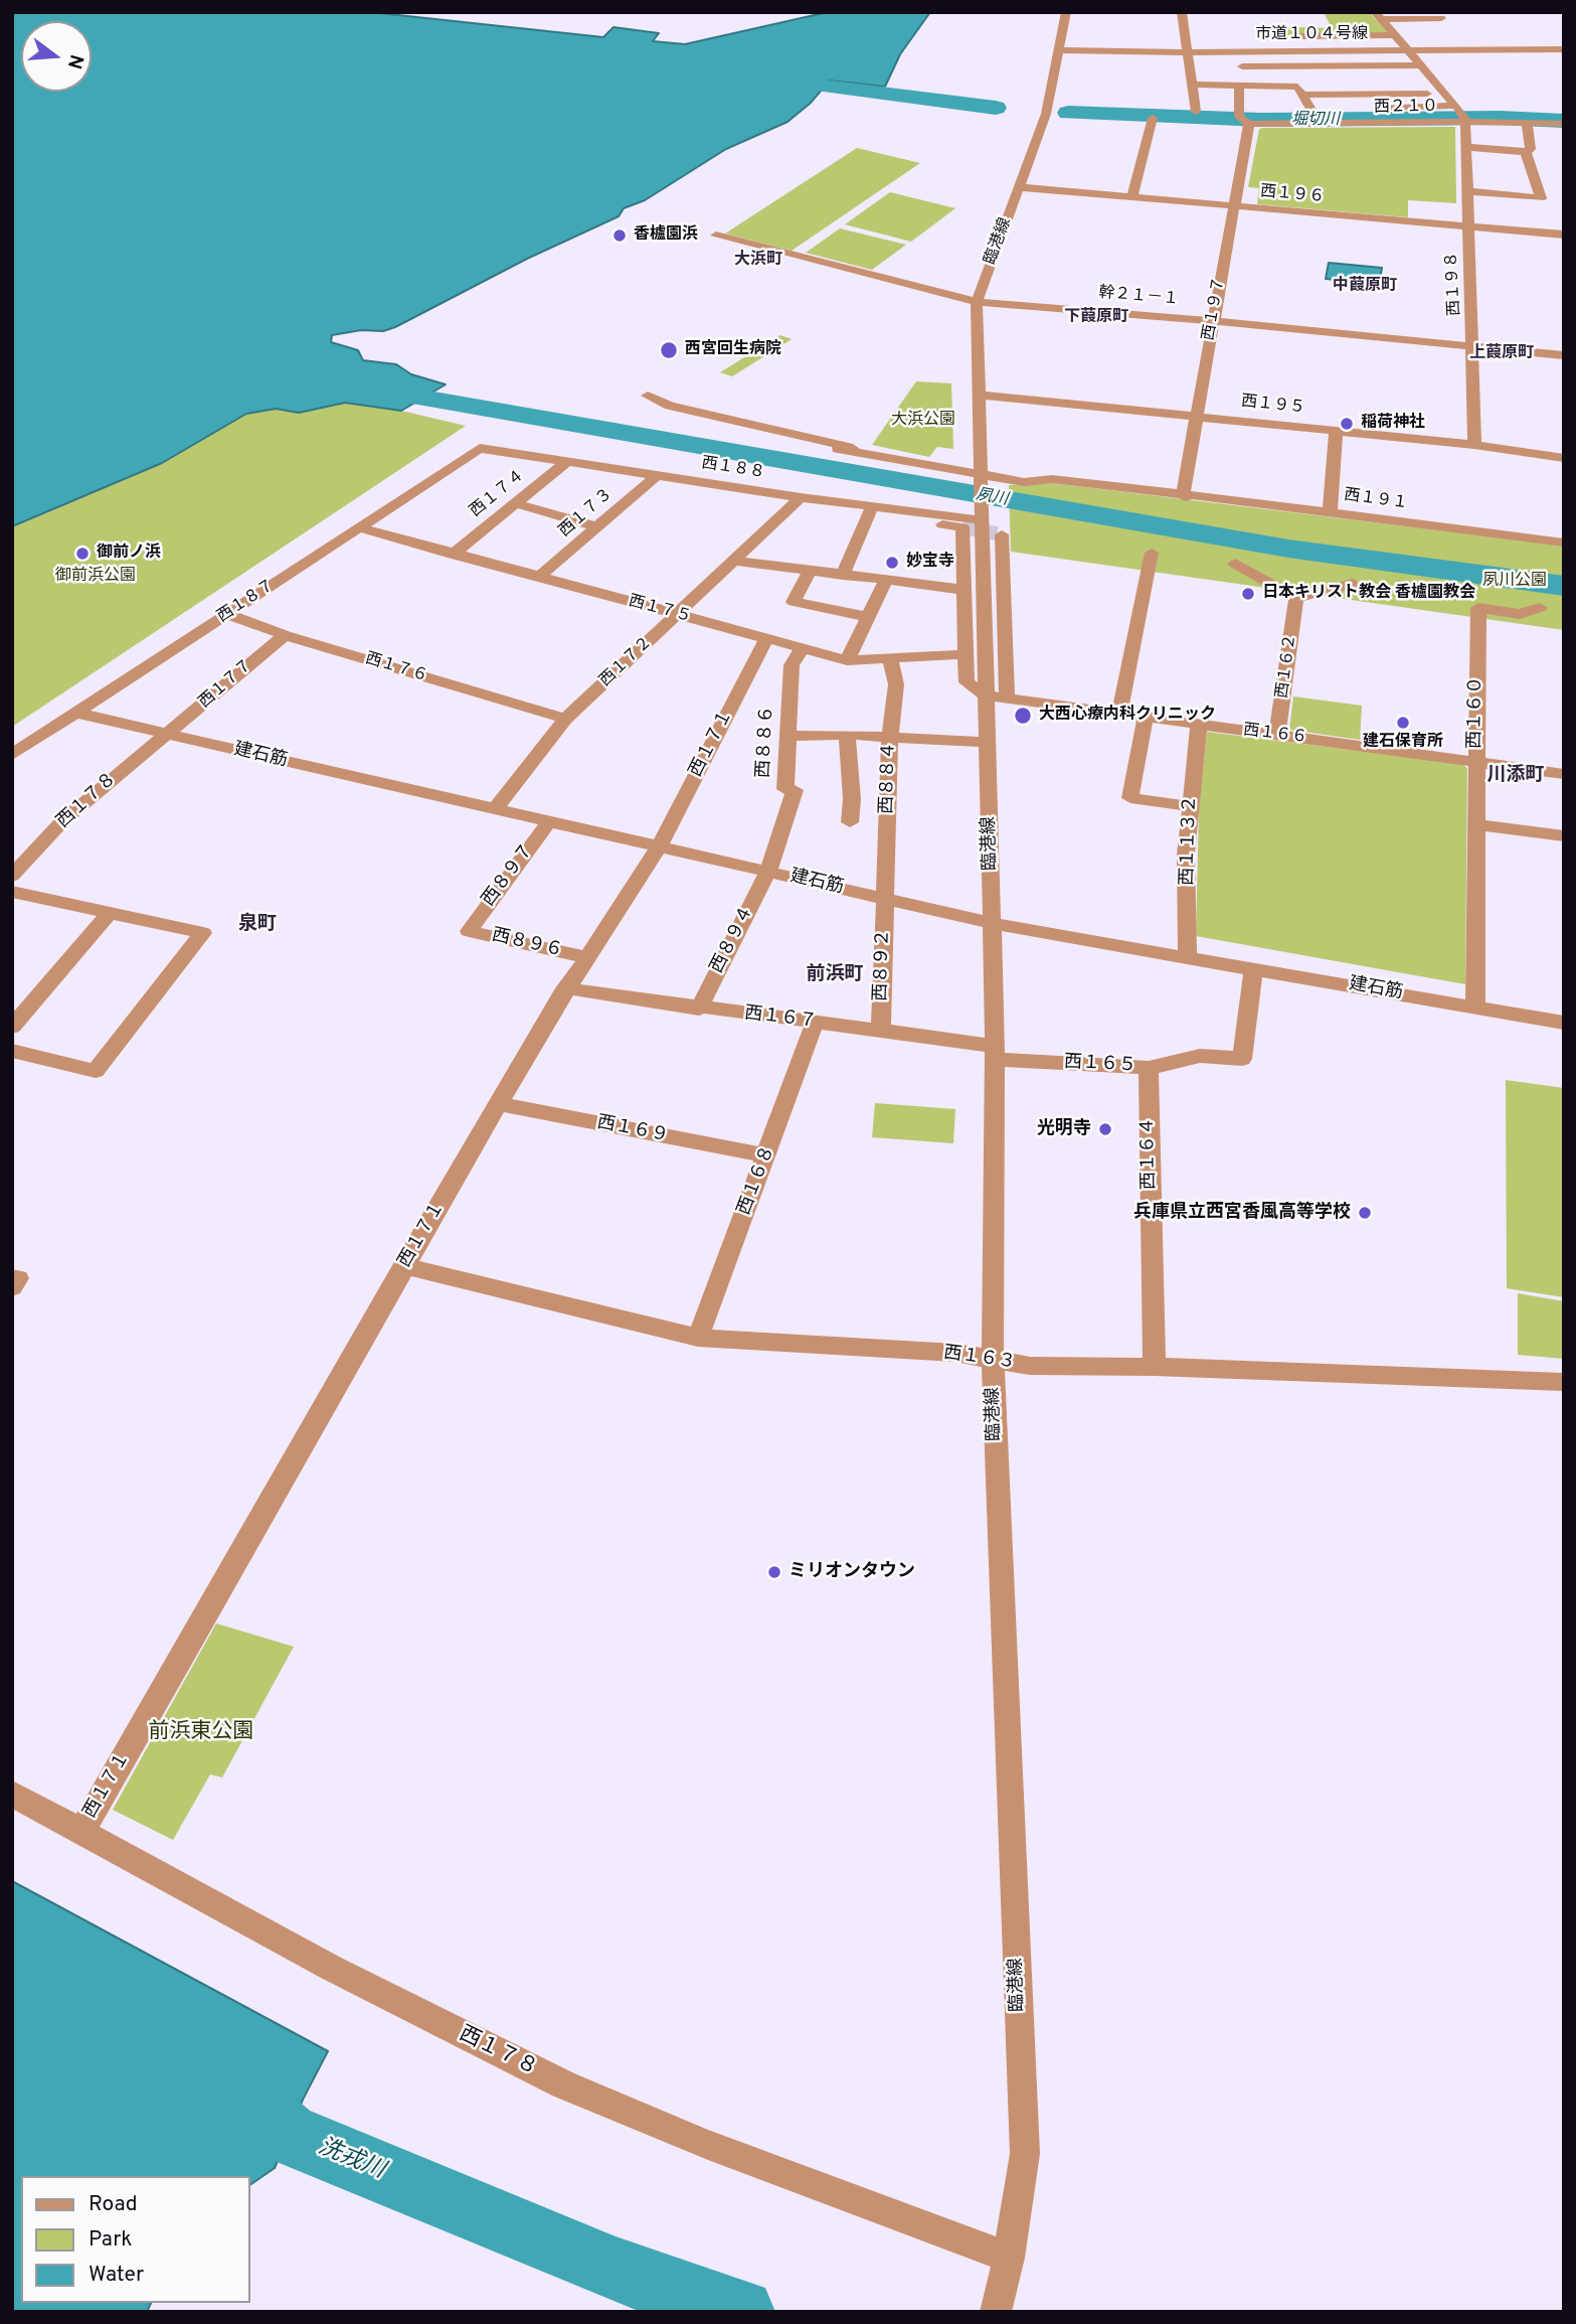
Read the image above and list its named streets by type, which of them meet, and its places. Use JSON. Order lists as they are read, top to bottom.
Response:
{
  "streets": {
    "street": [
      "市道１０４号線",
      "西２１０",
      "西１９６",
      "臨港線",
      "西１９８",
      "幹２１－１",
      "西１９７",
      "西１９５",
      "西１８８",
      "西１７４",
      "西１９１",
      "西１７３",
      "西１８７",
      "西１７５",
      "西１７２",
      "西１６２",
      "西１７６",
      "西１７７",
      "西１６０",
      "西１６６",
      "西８８６",
      "西１７１",
      "建石筋",
      "西８８４",
      "西１７８",
      "西１１３２",
      "西８９７",
      "西８９４",
      "西８９６",
      "西８９２",
      "西１６７",
      "西１６５",
      "西１６９",
      "西１６４",
      "西１６８",
      "西１６３"
    ]
  },
  "crossings": [
    ["市道１０４号線", "臨港線"],
    ["西２１０", "西１９８"],
    ["西２１０", "西１９７"],
    ["西１９６", "臨港線"],
    ["西１９６", "西１９８"],
    ["西１９６", "西１９７"],
    ["臨港線", "幹２１－１"],
    ["臨港線", "西１９５"],
    ["臨港線", "西１８８"],
    ["臨港線", "西１９１"],
    ["臨港線", "西１６６"],
    ["臨港線", "建石筋"],
    ["臨港線", "西１７８"],
    ["臨港線", "西１６７"],
    ["臨港線", "西１６５"],
    ["臨港線", "西１６３"],
    ["西１９８", "幹２１－１"],
    ["西１９８", "西１９５"],
    ["幹２１－１", "西１９７"],
    ["西１９７", "西１９５"],
    ["西１９７", "西１９１"],
    ["西１８８", "西１７４"],
    ["西１８８", "西１７３"],
    ["西１８８", "西１８７"],
    ["西１８８", "西１７２"],
    ["西１７４", "西１７５"],
    ["西１７３", "西１７５"],
    ["西１８７", "西１７５"],
    ["西１８７", "西１７６"],
    ["西１８７", "建石筋"],
    ["西１７５", "西１７２"],
    ["西１７５", "西８８６"],
    ["西１７５", "西１７１"],
    ["西１７５", "西８８４"],
    ["西１７２", "西１７６"],
    ["西１７２", "建石筋"],
    ["西１６２", "西１６６"],
    ["西１７６", "西１７７"],
    ["西１７７", "建石筋"],
    ["西１７７", "西１７８"],
    ["西１６０", "西１６６"],
    ["西１６０", "建石筋"],
    ["西１６６", "西１１３２"],
    ["西８８６", "建石筋"],
    ["西８８６", "西８９４"],
    ["西１７１", "建石筋"],
    ["西１７１", "西１７８"],
    ["西１７１", "西８９６"],
    ["西１７１", "西１６７"],
    ["西１７１", "西１６９"],
    ["西１７１", "西１６３"],
    ["建石筋", "西８８４"],
    ["建石筋", "西１７８"],
    ["建石筋", "西１１３２"],
    ["建石筋", "西８９７"],
    ["建石筋", "西８９４"],
    ["建石筋", "西８９２"],
    ["建石筋", "西１６５"],
    ["西８８４", "西８９２"],
    ["西８９７", "西８９６"],
    ["西８９４", "西１６７"],
    ["西８９２", "西１６７"],
    ["西１６７", "西１６５"],
    ["西１６７", "西１６８"],
    ["西１６５", "西１６４"],
    ["西１６９", "西１６８"],
    ["西１６４", "西１６３"],
    ["西１６８", "西１６３"]
  ],
  "districts": [
    "大浜町",
    "中葭原町",
    "下葭原町",
    "上葭原町",
    "川添町",
    "泉町",
    "前浜町"
  ],
  "water": ["堀切川", "夙川", "洗戎川"],
  "parks": [
    "大浜公園",
    "御前浜公園",
    "夙川公園",
    "前浜東公園"
  ],
  "places": [
    "香櫨園浜",
    "西宮回生病院",
    "稲荷神社",
    "御前ノ浜",
    "妙宝寺",
    "日本キリスト教会 香櫨園教会",
    "大西心療内科クリニック",
    "建石保育所",
    "光明寺",
    "兵庫県立西宮香風高等学校",
    "ミリオンタウン"
  ],
  "legend": ["Road", "Park", "Water"],
  "north": "right"
}
